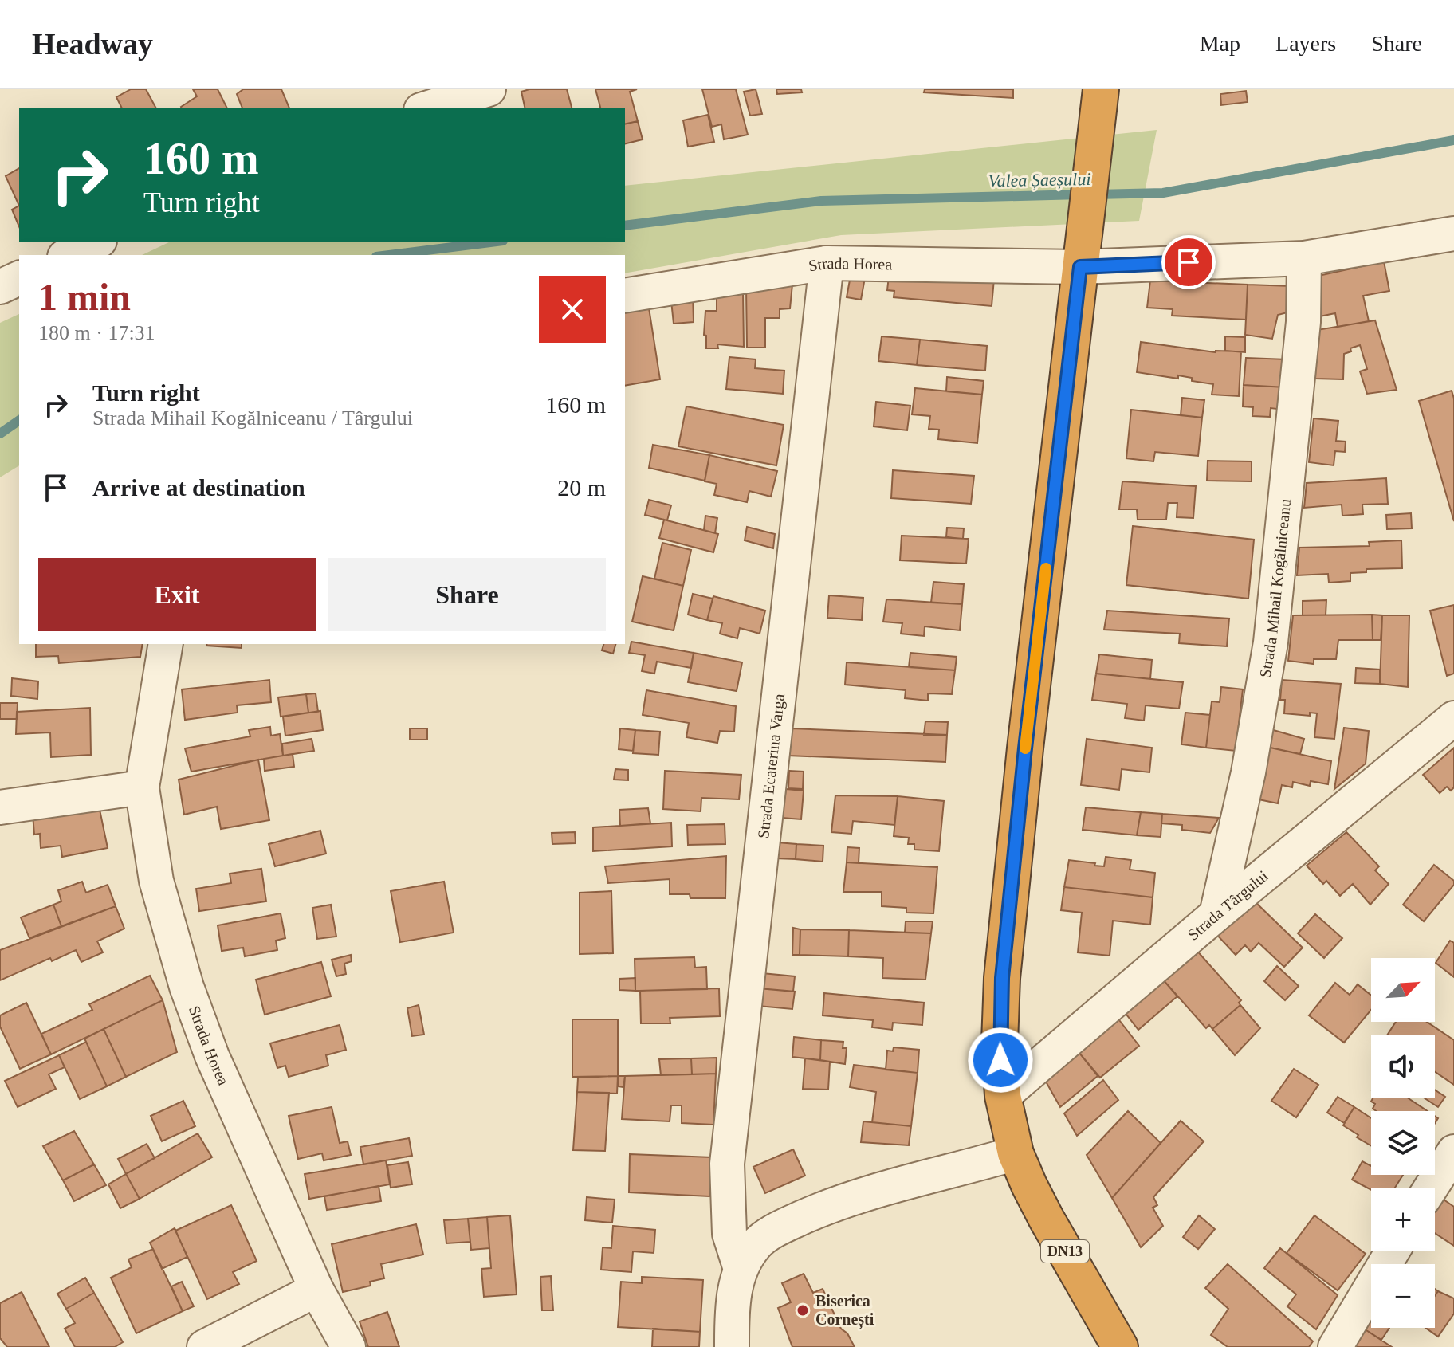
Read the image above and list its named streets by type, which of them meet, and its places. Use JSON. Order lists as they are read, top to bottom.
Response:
{
  "streets": {
    "highway": ["DN13"],
    "street": [
      "Strada Horea",
      "Strada Mihail Kogălniceanu",
      "Strada Ecaterina Varga",
      "Strada Târgului"
    ]
  },
  "crossings": [
    ["Strada Horea", "Strada Mihail Kogălniceanu"],
    ["Strada Horea", "Strada Ecaterina Varga"],
    ["Strada Horea", "DN13"],
    ["Strada Mihail Kogălniceanu", "Strada Târgului"],
    ["Strada Târgului", "DN13"]
  ],
  "water": ["Valea Șaeșului"],
  "places": ["Biserica Cornești"],
  "north": "top right",
  "page": {
    "header": "Headway",
    "nav": ["Map", "Layers", "Share"],
    "turn": ["160 m", "Turn right"],
    "heading": ["1 min", "180 m · 17:31"],
    "list": [
      {
        "name": "Turn right",
        "note": "Strada Mihail Kogălniceanu / Târgului",
        "value": "160 m"
      },
      {
        "name": "Arrive at destination",
        "value": "20 m"
      }
    ],
    "buttons": ["Exit", "Share"],
    "map_buttons": ["+", "−"]
  }
}
